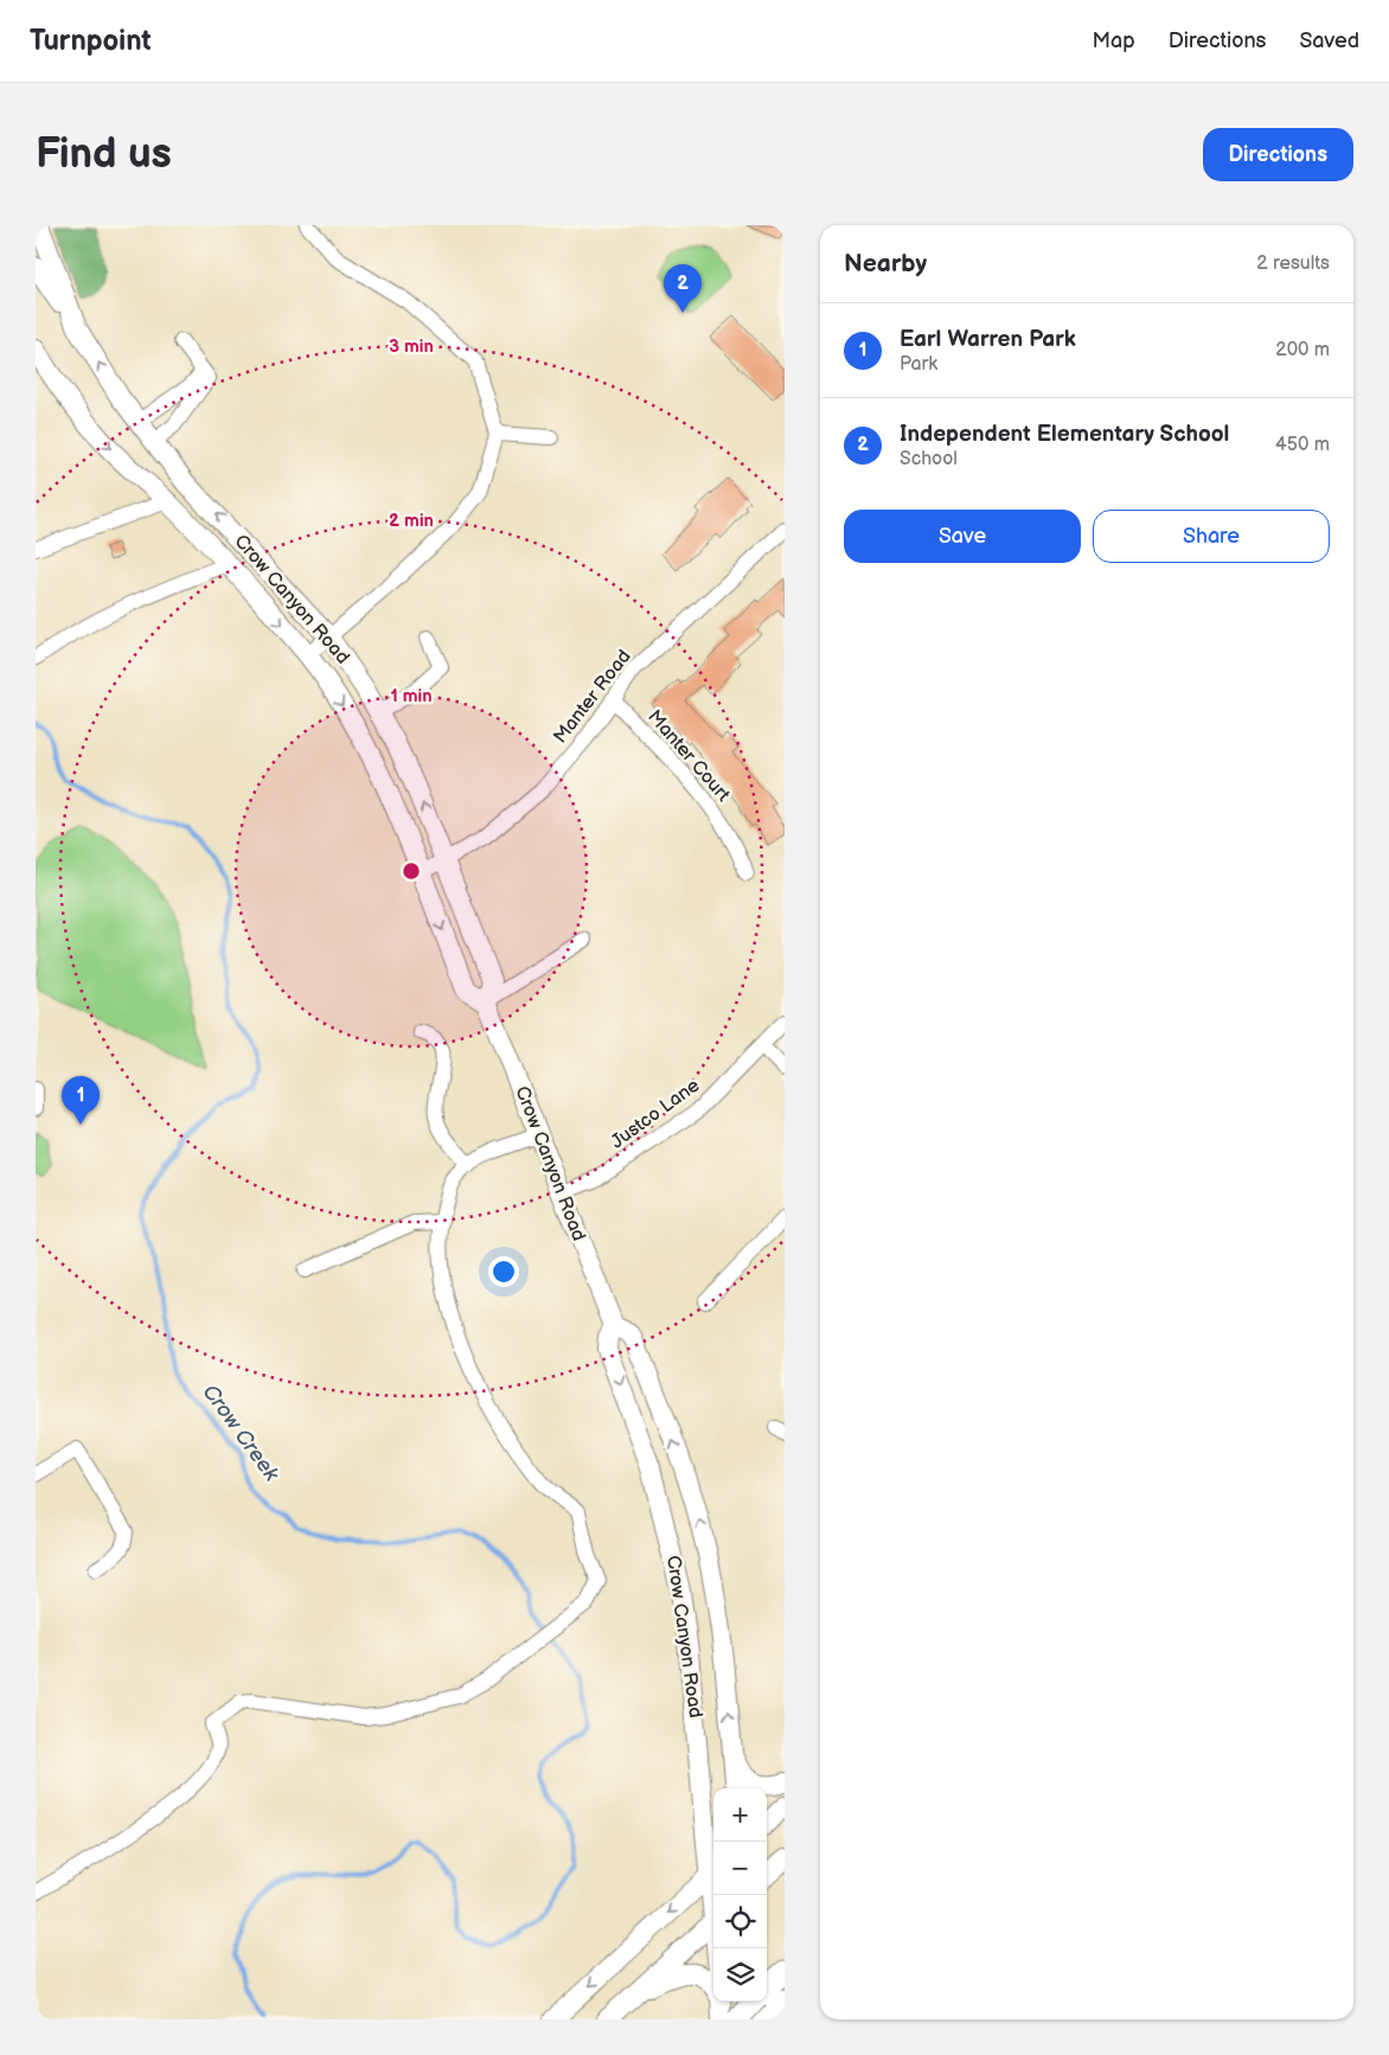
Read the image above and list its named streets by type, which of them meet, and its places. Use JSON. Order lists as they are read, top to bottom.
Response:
{
  "streets": {
    "main road": ["Crow Canyon Road"],
    "street": ["Manter Road", "Manter Court", "Justco Lane"]
  },
  "crossings": [
    ["Crow Canyon Road", "Manter Road"],
    ["Crow Canyon Road", "Justco Lane"],
    ["Manter Road", "Manter Court"]
  ],
  "water": ["Crow Creek"],
  "page": {
    "header": "Turnpoint",
    "nav": ["Map", "Directions", "Saved"],
    "buttons": [
      "Directions",
      ["Save", "Share"]
    ],
    "title": "Find us",
    "heading": ["Nearby", "2 results"],
    "pins": ["2", "1"],
    "list": [
      {
        "mark": "1",
        "name": "Earl Warren Park",
        "note": "Park",
        "value": "200 m"
      },
      {
        "mark": "2",
        "name": "Independent Elementary School",
        "note": "School",
        "value": "450 m"
      }
    ],
    "map_buttons": ["+", "−"]
  },
  "rings": ["3 min", "2 min", "1 min"]
}
